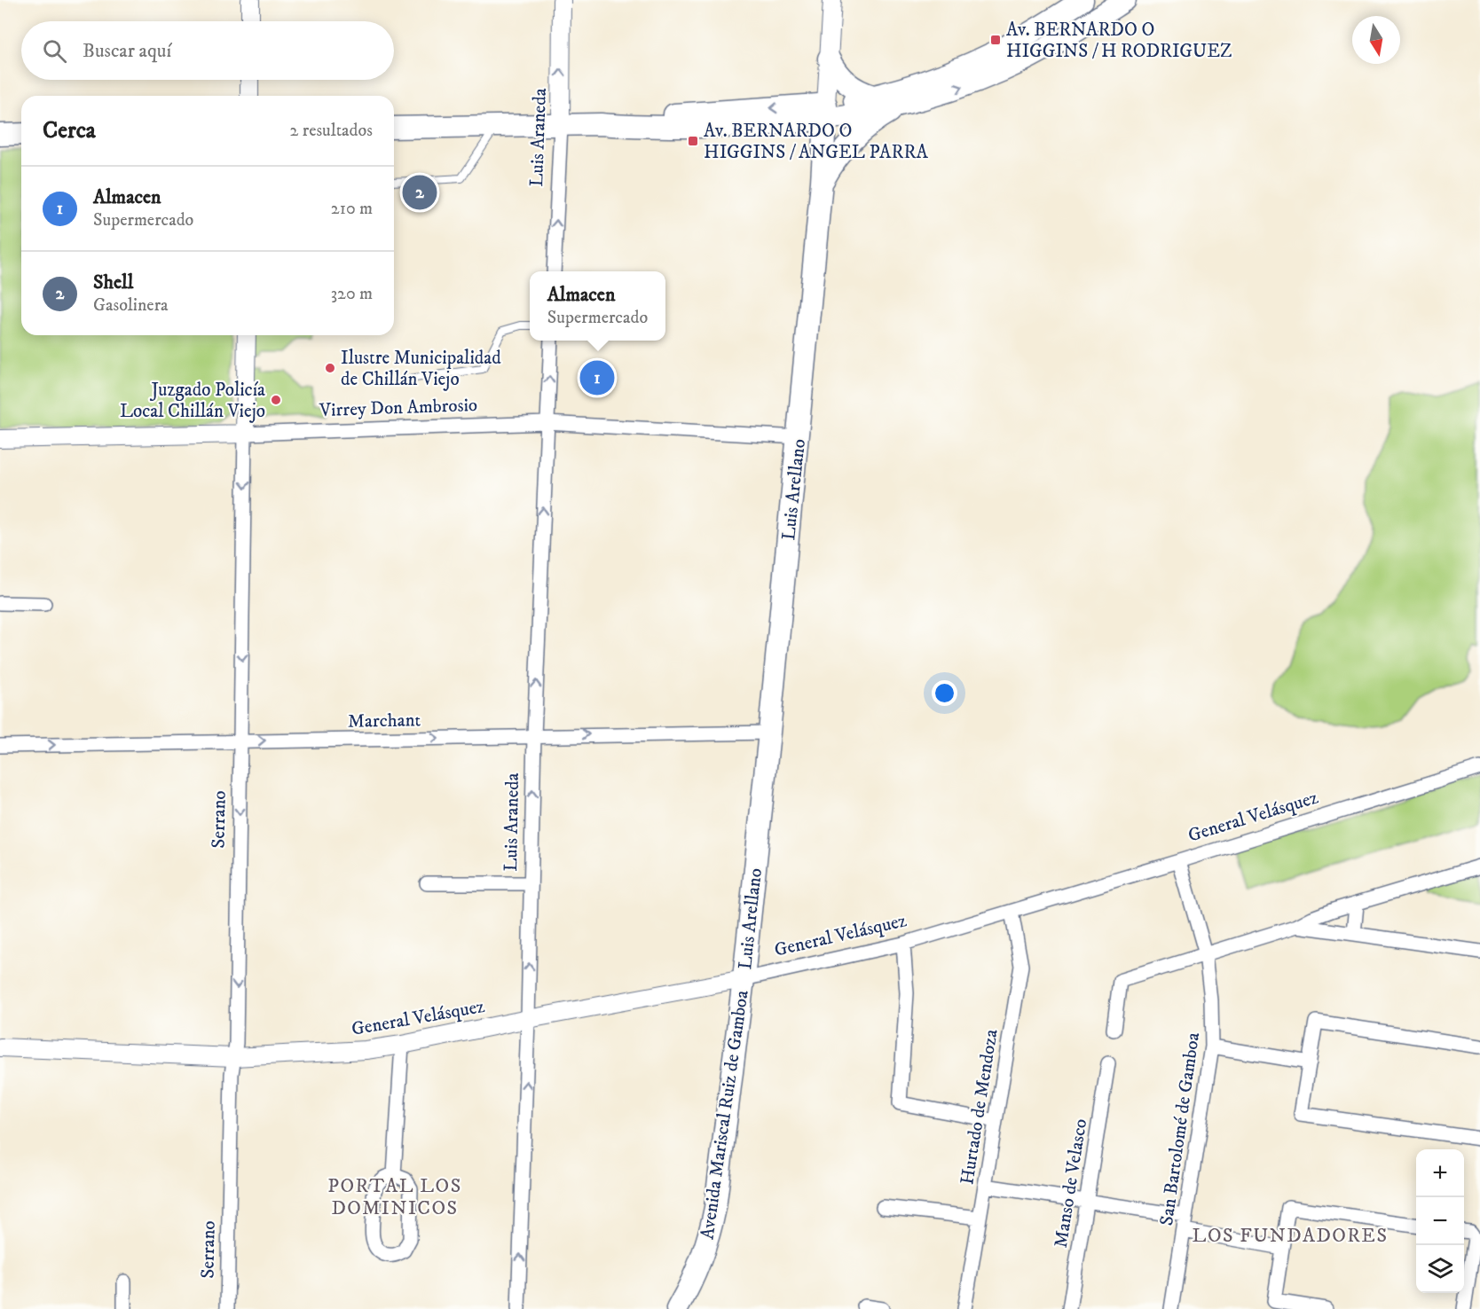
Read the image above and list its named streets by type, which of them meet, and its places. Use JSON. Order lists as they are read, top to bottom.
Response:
{
  "streets": {
    "main road": ["Luis Arellano", "Avenida Mariscal Ruiz de Gamboa"],
    "street": [
      "Luis Araneda",
      "Virrey Don Ambrosio",
      "Marchant",
      "General Velásquez",
      "Serrano",
      "Hurtado de Mendoza",
      "San Bartolomé de Gamboa",
      "Manso de Velasco"
    ]
  },
  "crossings": [
    ["Luis Araneda", "Virrey Don Ambrosio"],
    ["Luis Araneda", "Marchant"],
    ["Luis Araneda", "General Velásquez"],
    ["Virrey Don Ambrosio", "Luis Arellano"],
    ["Virrey Don Ambrosio", "Serrano"],
    ["Luis Arellano", "Marchant"],
    ["Luis Arellano", "General Velásquez"],
    ["Luis Arellano", "Avenida Mariscal Ruiz de Gamboa"],
    ["Marchant", "Serrano"],
    ["General Velásquez", "Serrano"],
    ["General Velásquez", "Hurtado de Mendoza"],
    ["General Velásquez", "Avenida Mariscal Ruiz de Gamboa"],
    ["General Velásquez", "San Bartolomé de Gamboa"]
  ],
  "one_way": ["Luis Araneda", "Marchant", "Serrano"],
  "districts": ["PORTAL LOS DOMINICOS", "LOS FUNDADORES"],
  "places": {
    "transit": ["Av. BERNARDO O HIGGINS / H RODRIGUEZ", "Av. BERNARDO O HIGGINS / ANGEL PARRA"],
    "other": ["Ilustre Municipalidad de Chillán Viejo", "Juzgado Policía Local Chillán Viejo"]
  },
  "north": "bottom",
  "page": {
    "search": "Buscar aquí",
    "heading": ["Cerca", "2 resultados"],
    "list": [
      {
        "mark": "1",
        "name": "Almacen",
        "note": "Supermercado",
        "value": "210 m"
      },
      {
        "mark": "2",
        "name": "Shell",
        "note": "Gasolinera",
        "value": "320 m"
      }
    ],
    "pins": ["2", "1"],
    "popup": ["Almacen", "Supermercado"],
    "map_buttons": ["+", "−"]
  }
}
